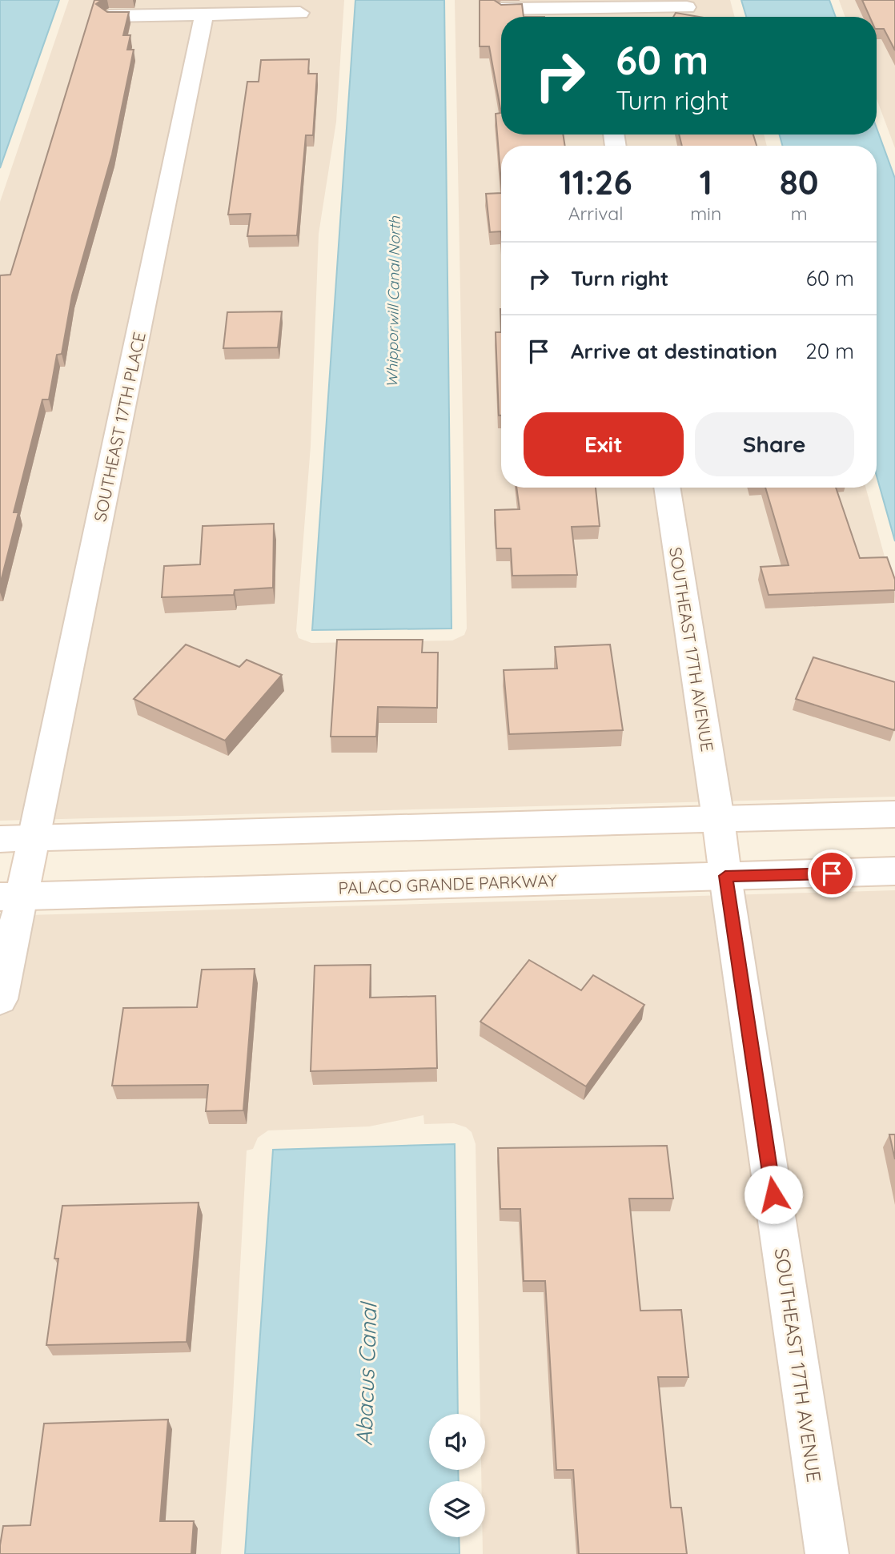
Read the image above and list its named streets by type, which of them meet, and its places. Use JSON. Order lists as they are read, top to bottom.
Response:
{
  "streets": {
    "street": ["SOUTHEAST 17TH PLACE", "SOUTHEAST 17TH AVENUE", "PALACO GRANDE PARKWAY"]
  },
  "crossings": [
    ["SOUTHEAST 17TH PLACE", "PALACO GRANDE PARKWAY"],
    ["SOUTHEAST 17TH AVENUE", "PALACO GRANDE PARKWAY"]
  ],
  "water": ["Whipporwill Canal North", "Abacus Canal"],
  "page": {
    "turn": ["60 m", "Turn right"],
    "eta": [
      "11:26",
      "Arrival",
      "1",
      "min",
      "80",
      "m"
    ],
    "list": [
      {
        "name": "Turn right",
        "value": "60 m"
      },
      {
        "name": "Arrive at destination",
        "value": "20 m"
      }
    ],
    "buttons": ["Exit", "Share"]
  }
}
